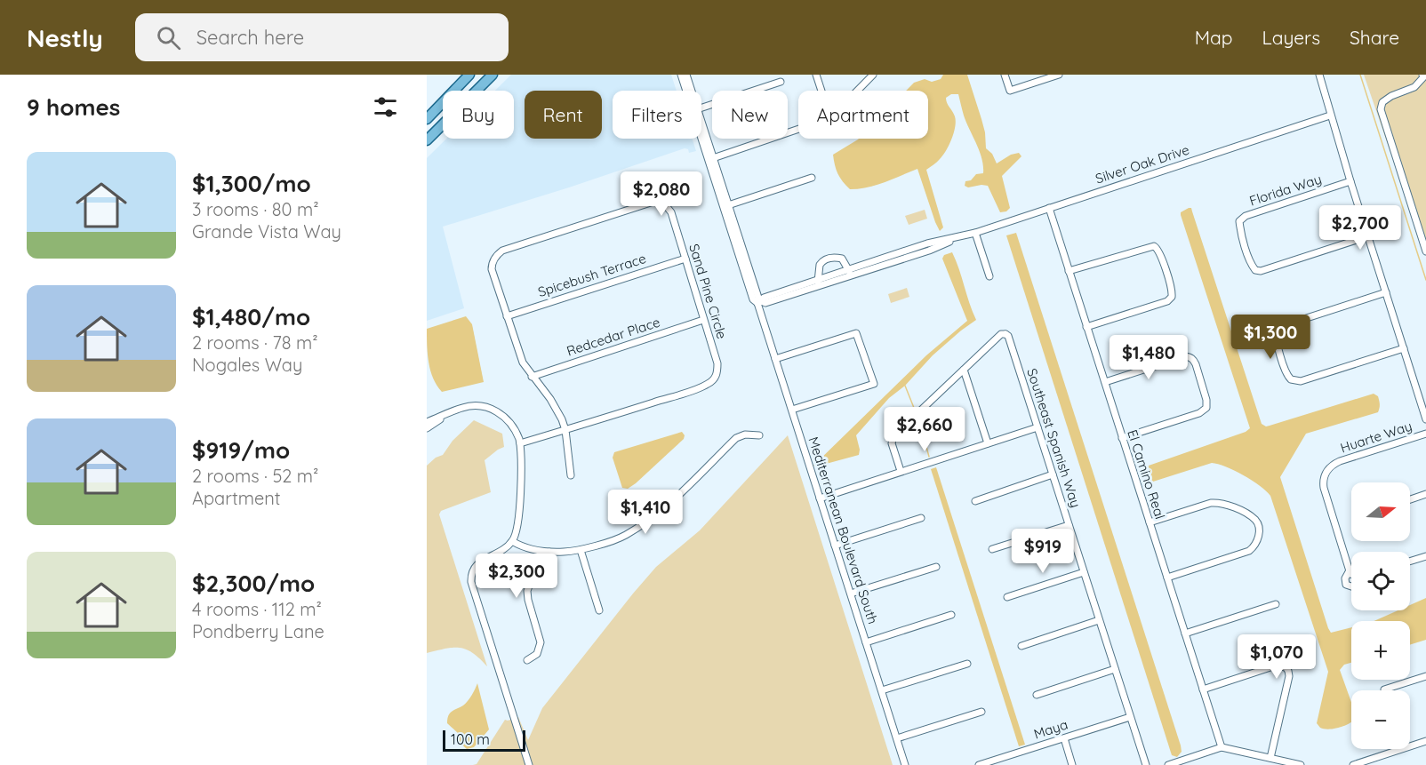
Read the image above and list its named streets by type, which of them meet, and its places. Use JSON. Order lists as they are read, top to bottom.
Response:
{
  "streets": {
    "street": [
      "Silver Oak Drive",
      "Florida Way",
      "Spicebush Terrace",
      "Sand Pine Circle",
      "Redcedar Place",
      "Huarte Way",
      "Southeast Spanish Way",
      "El Camino Real",
      "Mediterranean Boulevard South",
      "Maya"
    ]
  },
  "crossings": [
    ["Silver Oak Drive", "El Camino Real"],
    ["Silver Oak Drive", "Mediterranean Boulevard South"],
    ["Spicebush Terrace", "Sand Pine Circle"],
    ["Sand Pine Circle", "Redcedar Place"],
    ["Southeast Spanish Way", "Maya"]
  ],
  "scale_bar": "100 m",
  "north": "right",
  "page": {
    "header": "Nestly",
    "search": "Search here",
    "nav": ["Map", "Layers", "Share"],
    "heading": "9 homes",
    "chip": [
      "Buy",
      "Rent",
      "Filters",
      "New",
      "Apartment"
    ],
    "list": [
      {
        "name": "$1,300/mo",
        "note": "3 rooms · 80 m² · Grande Vista Way"
      },
      {
        "name": "$1,480/mo",
        "note": "2 rooms · 78 m² · Nogales Way"
      },
      {
        "name": "$919/mo",
        "note": "2 rooms · 52 m² · Apartment"
      },
      {
        "name": "$2,300/mo",
        "note": "4 rooms · 112 m² · Pondberry Lane"
      }
    ],
    "price": [
      "$2,080",
      "$2,700",
      "$1,300",
      "$1,480",
      "$2,660",
      "$1,410",
      "$919",
      "$2,300",
      "$1,070"
    ],
    "map_buttons": ["+", "−"],
    "scale": "100 m"
  }
}
